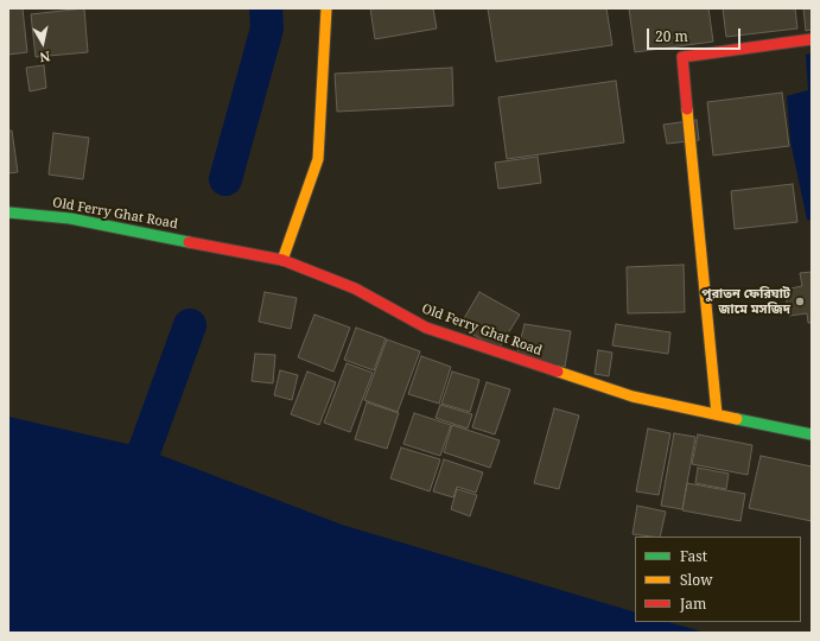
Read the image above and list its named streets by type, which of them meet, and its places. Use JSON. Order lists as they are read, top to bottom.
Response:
{
  "streets": {
    "street": ["Old Ferry Ghat Road"]
  },
  "places": ["পুরাতন ফেরিঘাট জামে মসজিদ"],
  "legend": ["Fast", "Slow", "Jam"],
  "scale_bar": "20 m",
  "north": "bottom"
}
